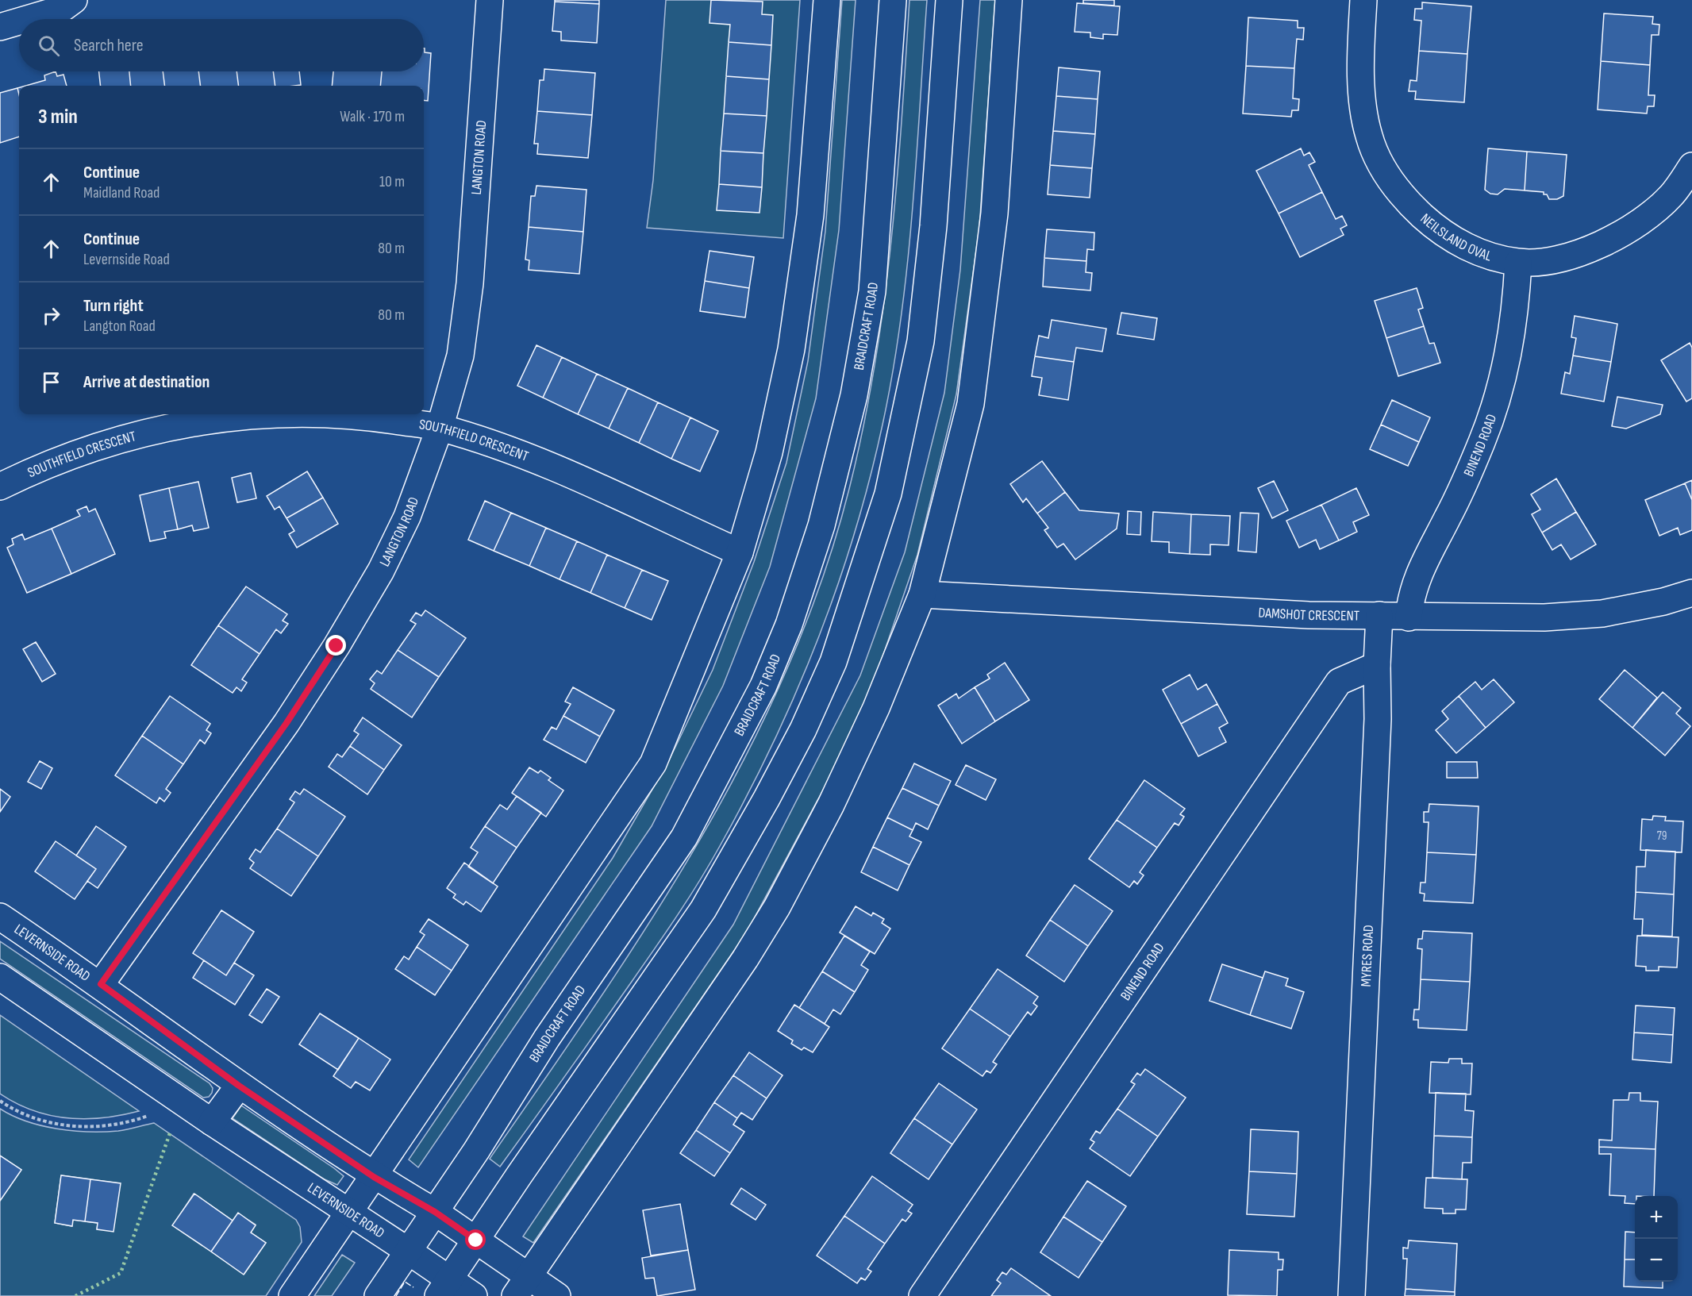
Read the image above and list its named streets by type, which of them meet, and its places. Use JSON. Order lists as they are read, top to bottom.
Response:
{
  "streets": {
    "street": [
      "LANGTON ROAD",
      "NEILSLAND OVAL",
      "BRAIDCRAFT ROAD",
      "SOUTHFIELD CRESCENT",
      "BINEND ROAD",
      "DAMSHOT CRESCENT",
      "LEVERNSIDE ROAD",
      "MYRES ROAD"
    ]
  },
  "crossings": [
    ["LANGTON ROAD", "SOUTHFIELD CRESCENT"],
    ["LANGTON ROAD", "LEVERNSIDE ROAD"],
    ["NEILSLAND OVAL", "BINEND ROAD"],
    ["BRAIDCRAFT ROAD", "LEVERNSIDE ROAD"],
    ["BINEND ROAD", "DAMSHOT CRESCENT"],
    ["BINEND ROAD", "MYRES ROAD"],
    ["DAMSHOT CRESCENT", "MYRES ROAD"]
  ],
  "house_numbers": ["79"],
  "page": {
    "search": "Search here",
    "heading": ["3 min", "Walk · 170 m"],
    "list": [
      ["Continue", "Maidland Road", "10 m"],
      ["Continue", "Levernside Road", "80 m"],
      ["Turn right", "Langton Road", "80 m"],
      "Arrive at destination"
    ],
    "map_buttons": ["+", "−"]
  }
}
